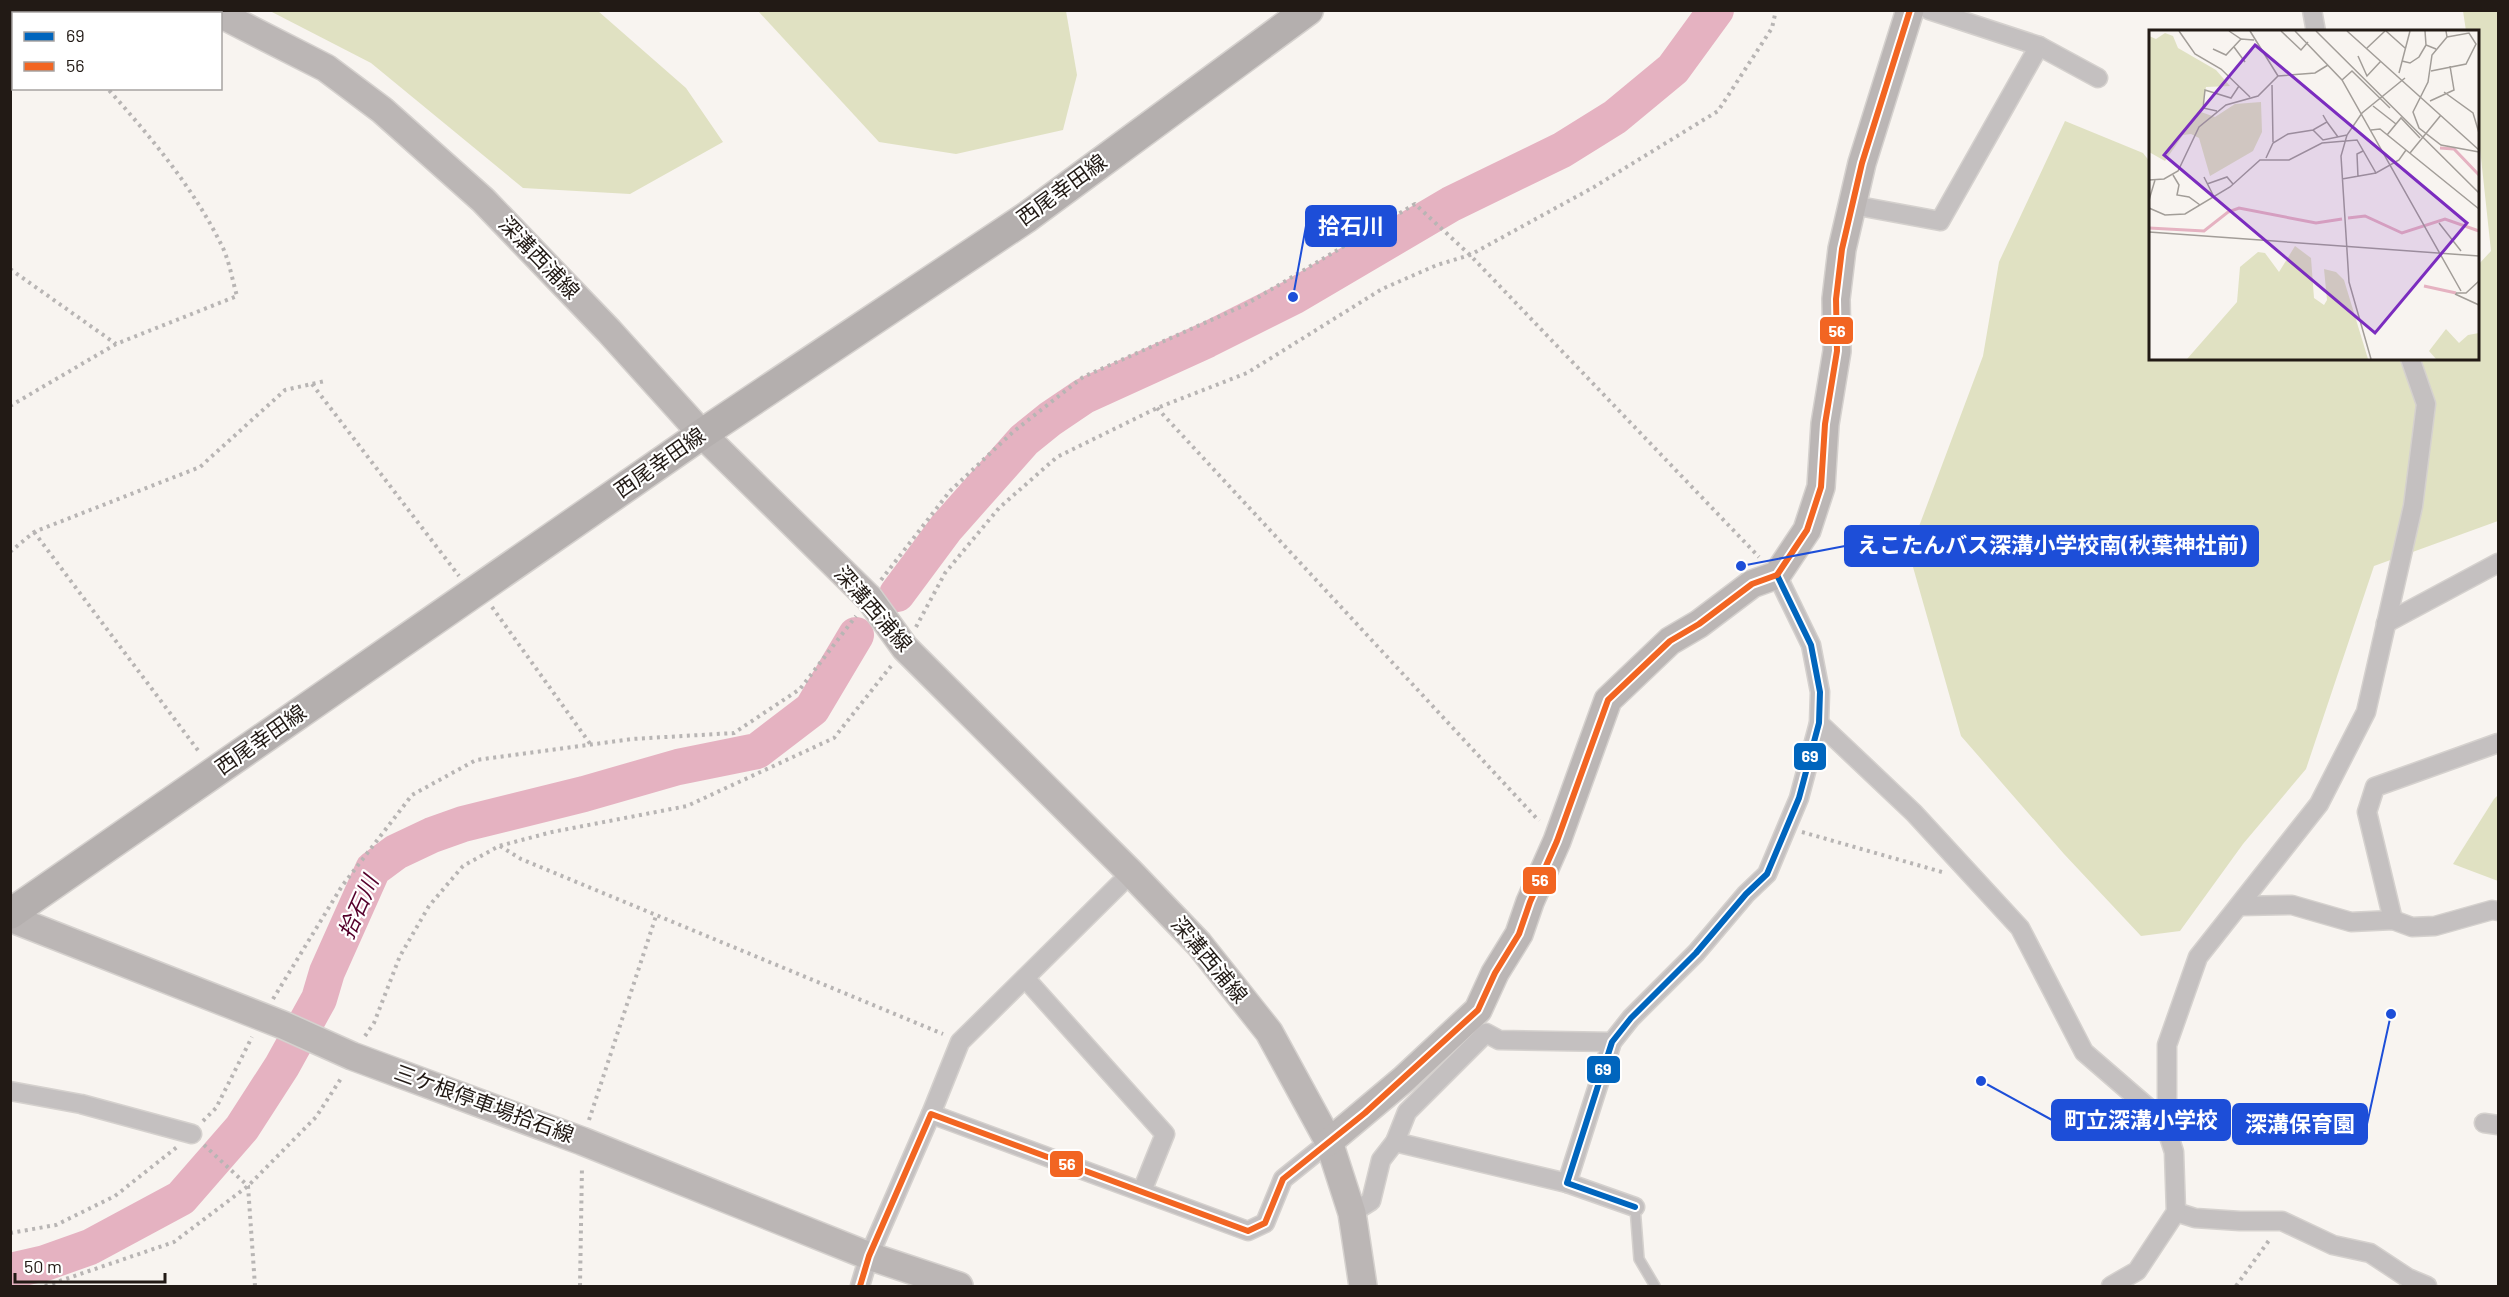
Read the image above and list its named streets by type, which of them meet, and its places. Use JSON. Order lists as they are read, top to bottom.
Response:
{
  "streets": {
    "main road": ["西尾幸田線", "深溝西浦線", "三ケ根停車場拾石線"]
  },
  "crossings": [
    ["西尾幸田線", "深溝西浦線"],
    ["西尾幸田線", "三ケ根停車場拾石線"]
  ],
  "water": ["拾石川"],
  "places": [
    "拾石川",
    "えこたんバス深溝小学校南(秋葉神社前)",
    "深溝保育園",
    "町立深溝小学校"
  ],
  "lines": ["transit line 56", "transit line 69"],
  "legend": ["69", "56"],
  "scale_bar": "50 m"
}
